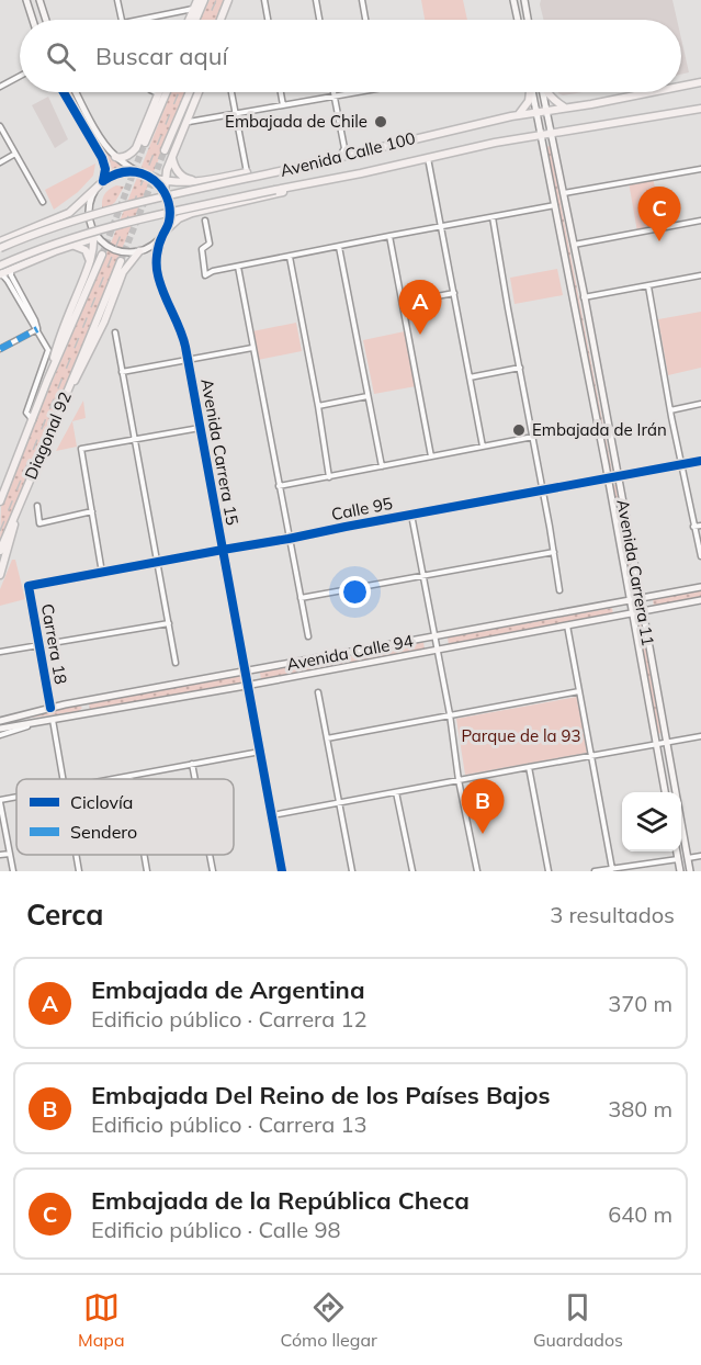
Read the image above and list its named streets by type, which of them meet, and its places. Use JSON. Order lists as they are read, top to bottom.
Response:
{
  "streets": {
    "main road": [
      "Avenida Calle 100",
      "Diagonal 92",
      "Avenida Carrera 15",
      "Avenida Carrera 11",
      "Avenida Calle 94"
    ],
    "street": ["Calle 95", "Carrera 18"]
  },
  "crossings": [
    ["Avenida Calle 100", "Avenida Carrera 11"],
    ["Avenida Carrera 15", "Calle 95"],
    ["Avenida Carrera 15", "Avenida Calle 94"],
    ["Calle 95", "Avenida Carrera 11"],
    ["Calle 95", "Carrera 18"],
    ["Avenida Carrera 11", "Avenida Calle 94"],
    ["Carrera 18", "Avenida Calle 94"]
  ],
  "parks": ["Parque de la 93"],
  "places": ["Embajada de Chile", "Embajada de Irán"],
  "legend": ["Ciclovía", "Sendero"],
  "page": {
    "search": "Buscar aquí",
    "pins": ["C", "A", "B"],
    "heading": ["Cerca", "3 resultados"],
    "list": [
      {
        "mark": "A",
        "name": "Embajada de Argentina",
        "note": "Edificio público · Carrera 12",
        "value": "370 m"
      },
      {
        "mark": "B",
        "name": "Embajada Del Reino de los Países Bajos",
        "note": "Edificio público · Carrera 13",
        "value": "380 m"
      },
      {
        "mark": "C",
        "name": "Embajada de la República Checa",
        "note": "Edificio público · Calle 98",
        "value": "640 m"
      }
    ],
    "nav": ["Mapa", "Cómo llegar", "Guardados"]
  }
}
